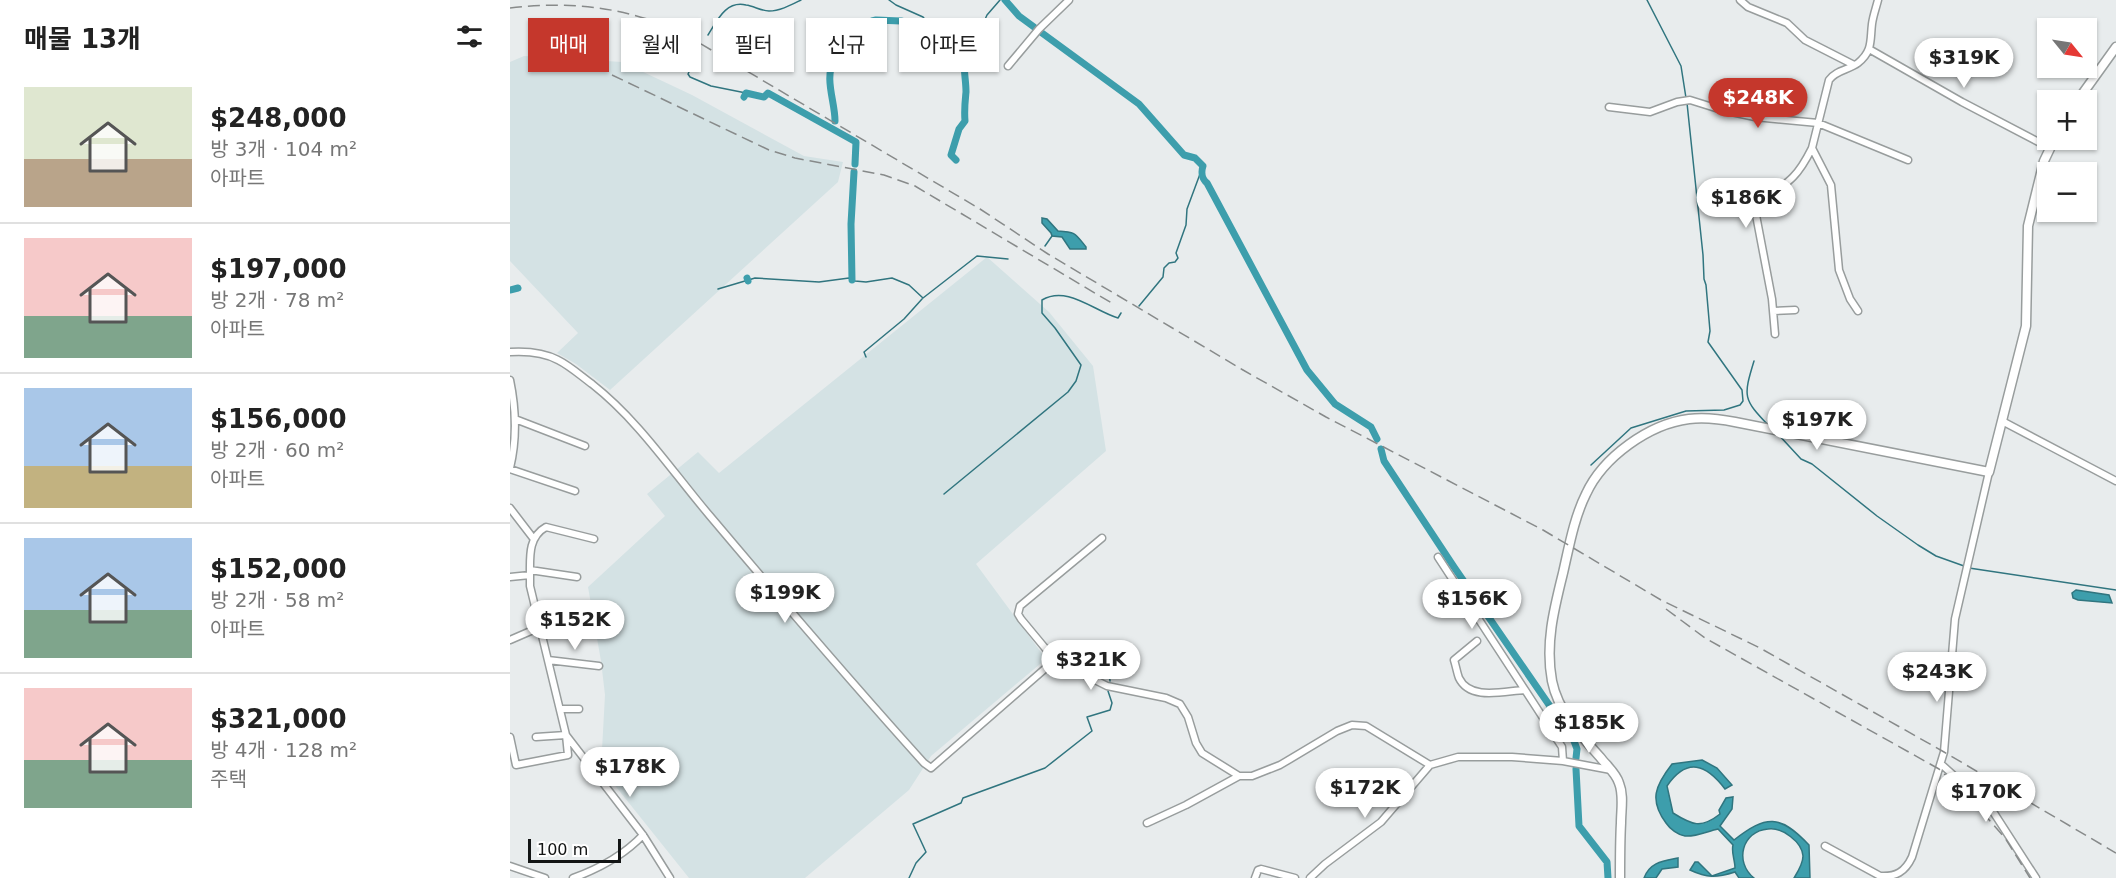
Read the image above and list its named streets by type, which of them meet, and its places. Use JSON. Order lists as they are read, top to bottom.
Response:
{
  "scale_bar": "100 m",
  "north": "bottom right",
  "page": {
    "heading": "매물 13개",
    "map_buttons": ["+", "−"],
    "chip": [
      "매매",
      "월세",
      "필터",
      "신규",
      "아파트"
    ],
    "price": [
      "$319K",
      "$248K",
      "$186K",
      "$197K",
      "$199K",
      "$156K",
      "$152K",
      "$321K",
      "$243K",
      "$185K",
      "$178K",
      "$172K",
      "$170K"
    ],
    "list": [
      {
        "name": "$248,000",
        "note": "방 3개 · 104 m² · 아파트"
      },
      {
        "name": "$197,000",
        "note": "방 2개 · 78 m² · 아파트"
      },
      {
        "name": "$156,000",
        "note": "방 2개 · 60 m² · 아파트"
      },
      {
        "name": "$152,000",
        "note": "방 2개 · 58 m² · 아파트"
      },
      {
        "name": "$321,000",
        "note": "방 4개 · 128 m² · 주택"
      }
    ],
    "scale": "100 m"
  }
}
